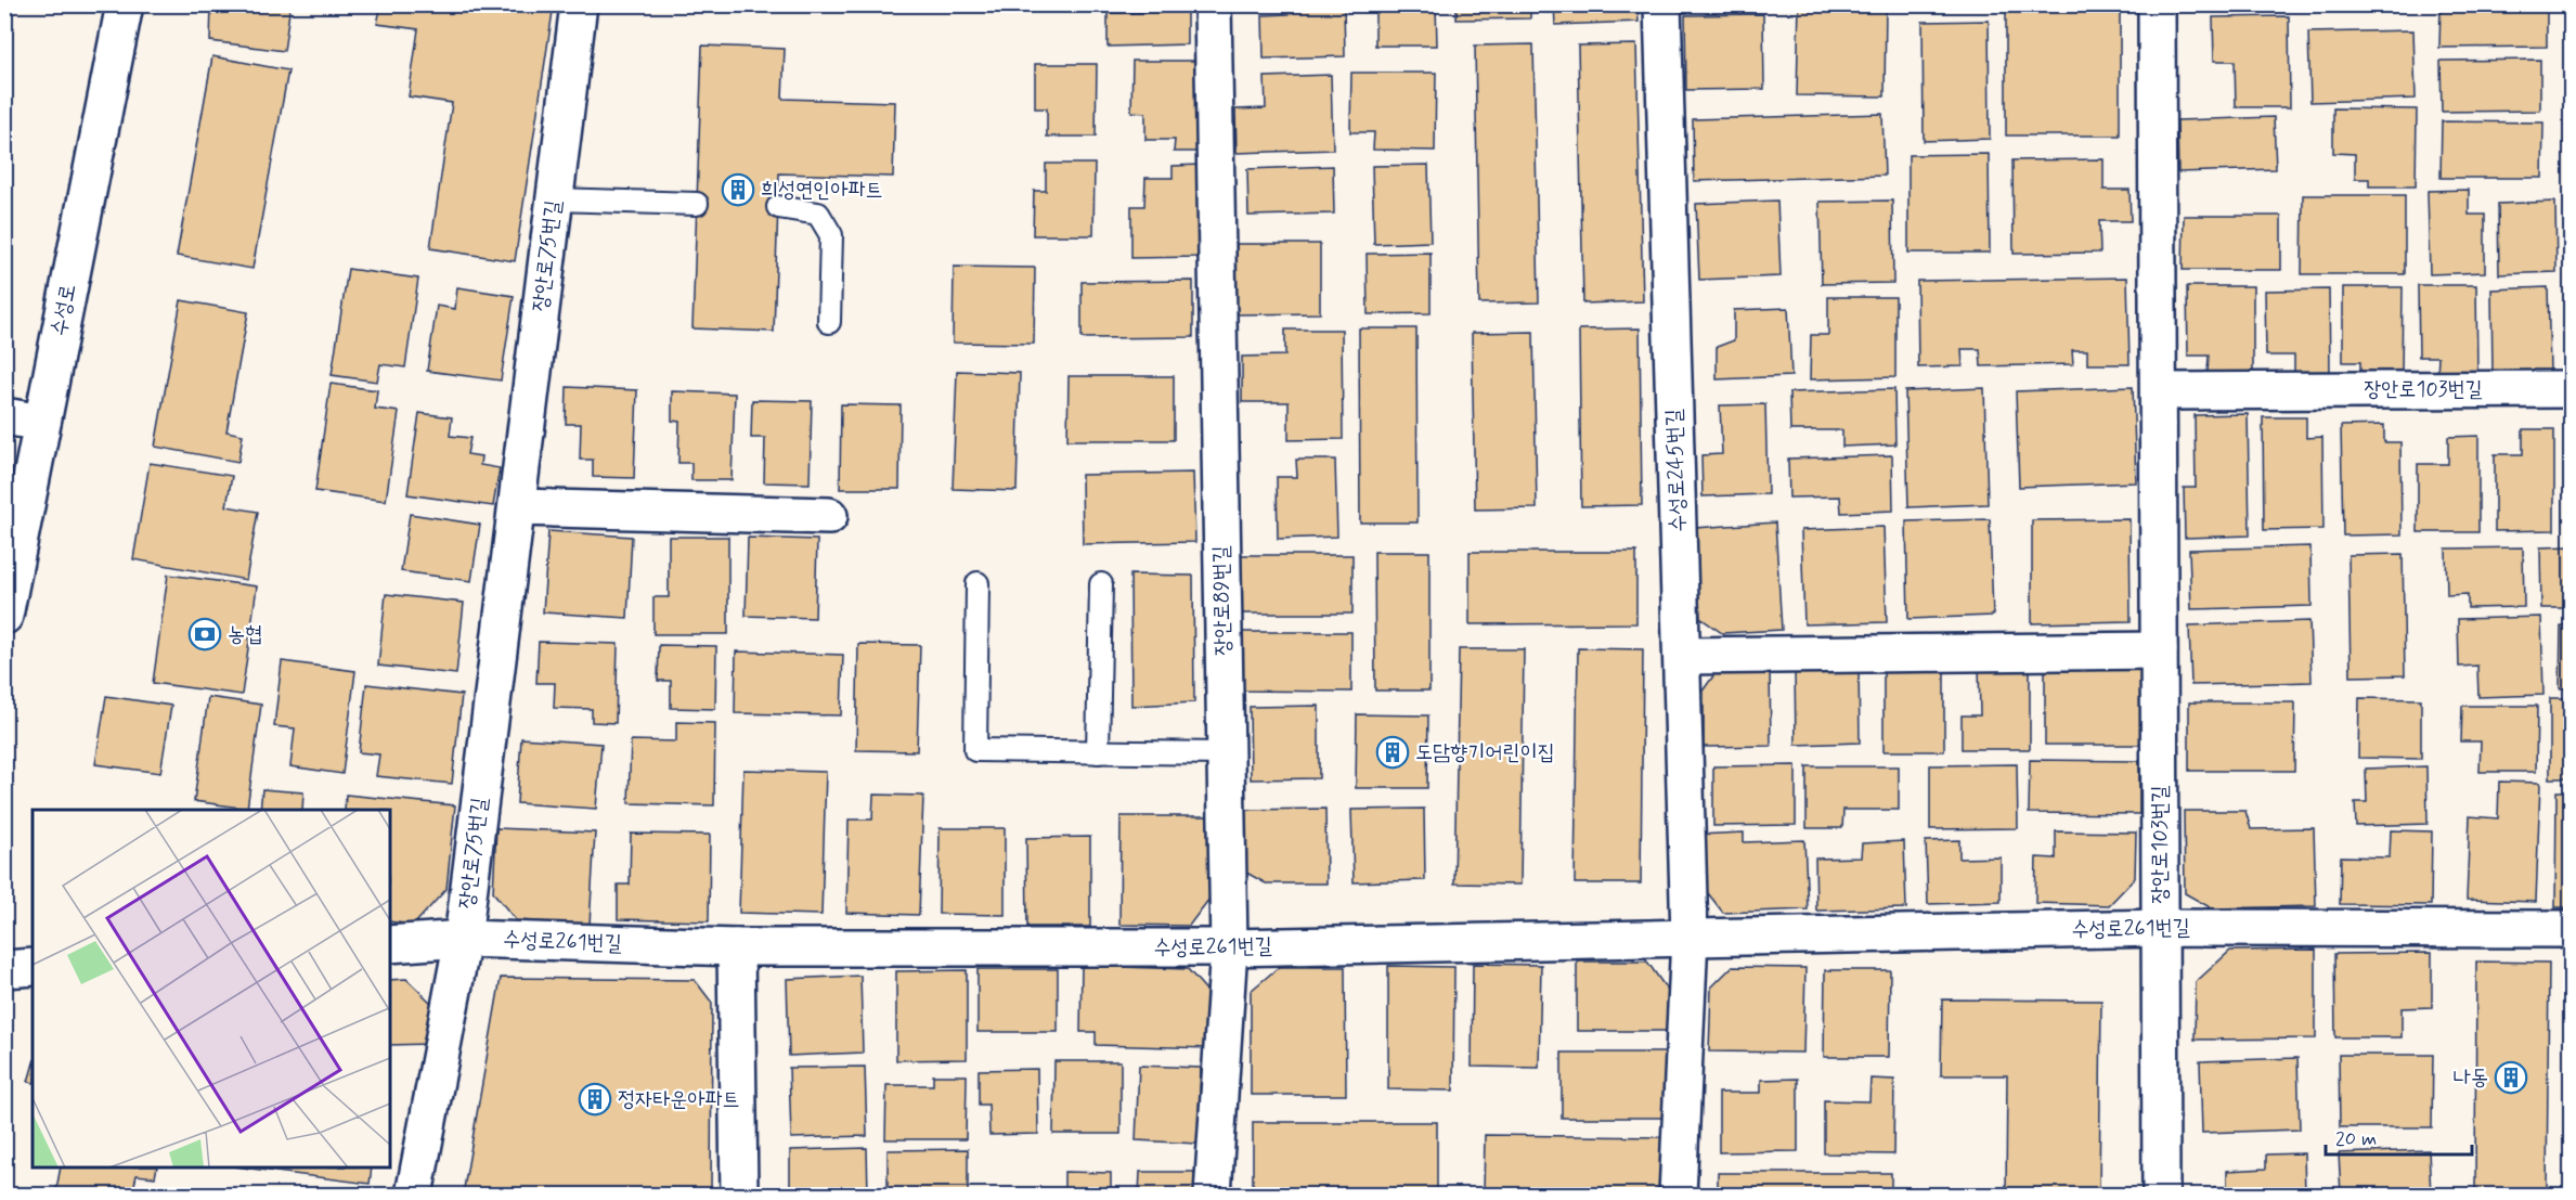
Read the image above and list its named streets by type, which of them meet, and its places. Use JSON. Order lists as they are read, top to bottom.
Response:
{
  "streets": {
    "street": [
      "장안로75번길",
      "수성로",
      "장안로103번길",
      "수성로245번길",
      "장안로89번길",
      "수성로261번길"
    ]
  },
  "crossings": [
    ["장안로75번길", "수성로261번길"],
    ["장안로103번길", "수성로261번길"],
    ["수성로245번길", "수성로261번길"],
    ["장안로89번길", "수성로261번길"]
  ],
  "places": {
    "building": [
      "희성연인아파트",
      "도담향기어린이집",
      "나동",
      "정자타운아파트"
    ],
    "bank": ["농협"]
  },
  "scale_bar": "20 m"
}
